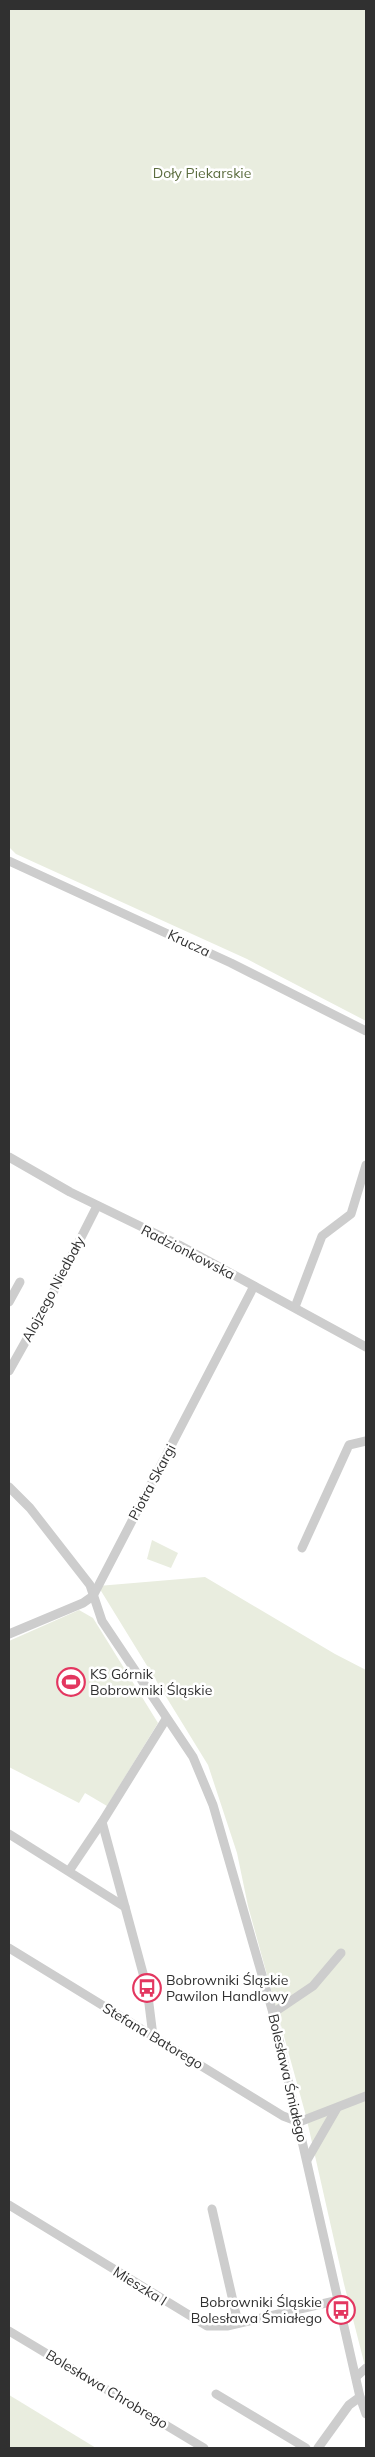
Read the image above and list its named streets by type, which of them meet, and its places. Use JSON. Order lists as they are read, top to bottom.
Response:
{
  "streets": {
    "street": [
      "Krucza",
      "Radzionkowska",
      "Alojzego Niedbały",
      "Piotra Skargi",
      "Stefana Batorego",
      "Bolesława Śmiałego",
      "Mieszka I",
      "Bolesława Chrobrego"
    ]
  },
  "crossings": [
    ["Radzionkowska", "Alojzego Niedbały"],
    ["Radzionkowska", "Piotra Skargi"],
    ["Piotra Skargi", "Bolesława Śmiałego"],
    ["Stefana Batorego", "Bolesława Śmiałego"],
    ["Bolesława Śmiałego", "Mieszka I"]
  ],
  "parks": ["Doły Piekarskie"],
  "places": {
    "sports": ["KS Górnik Bobrowniki Śląskie"],
    "bus stop": ["Bobrowniki Śląskie Pawilon Handlowy", "Bobrowniki Śląskie Bolesława Śmiałego"]
  }
}
